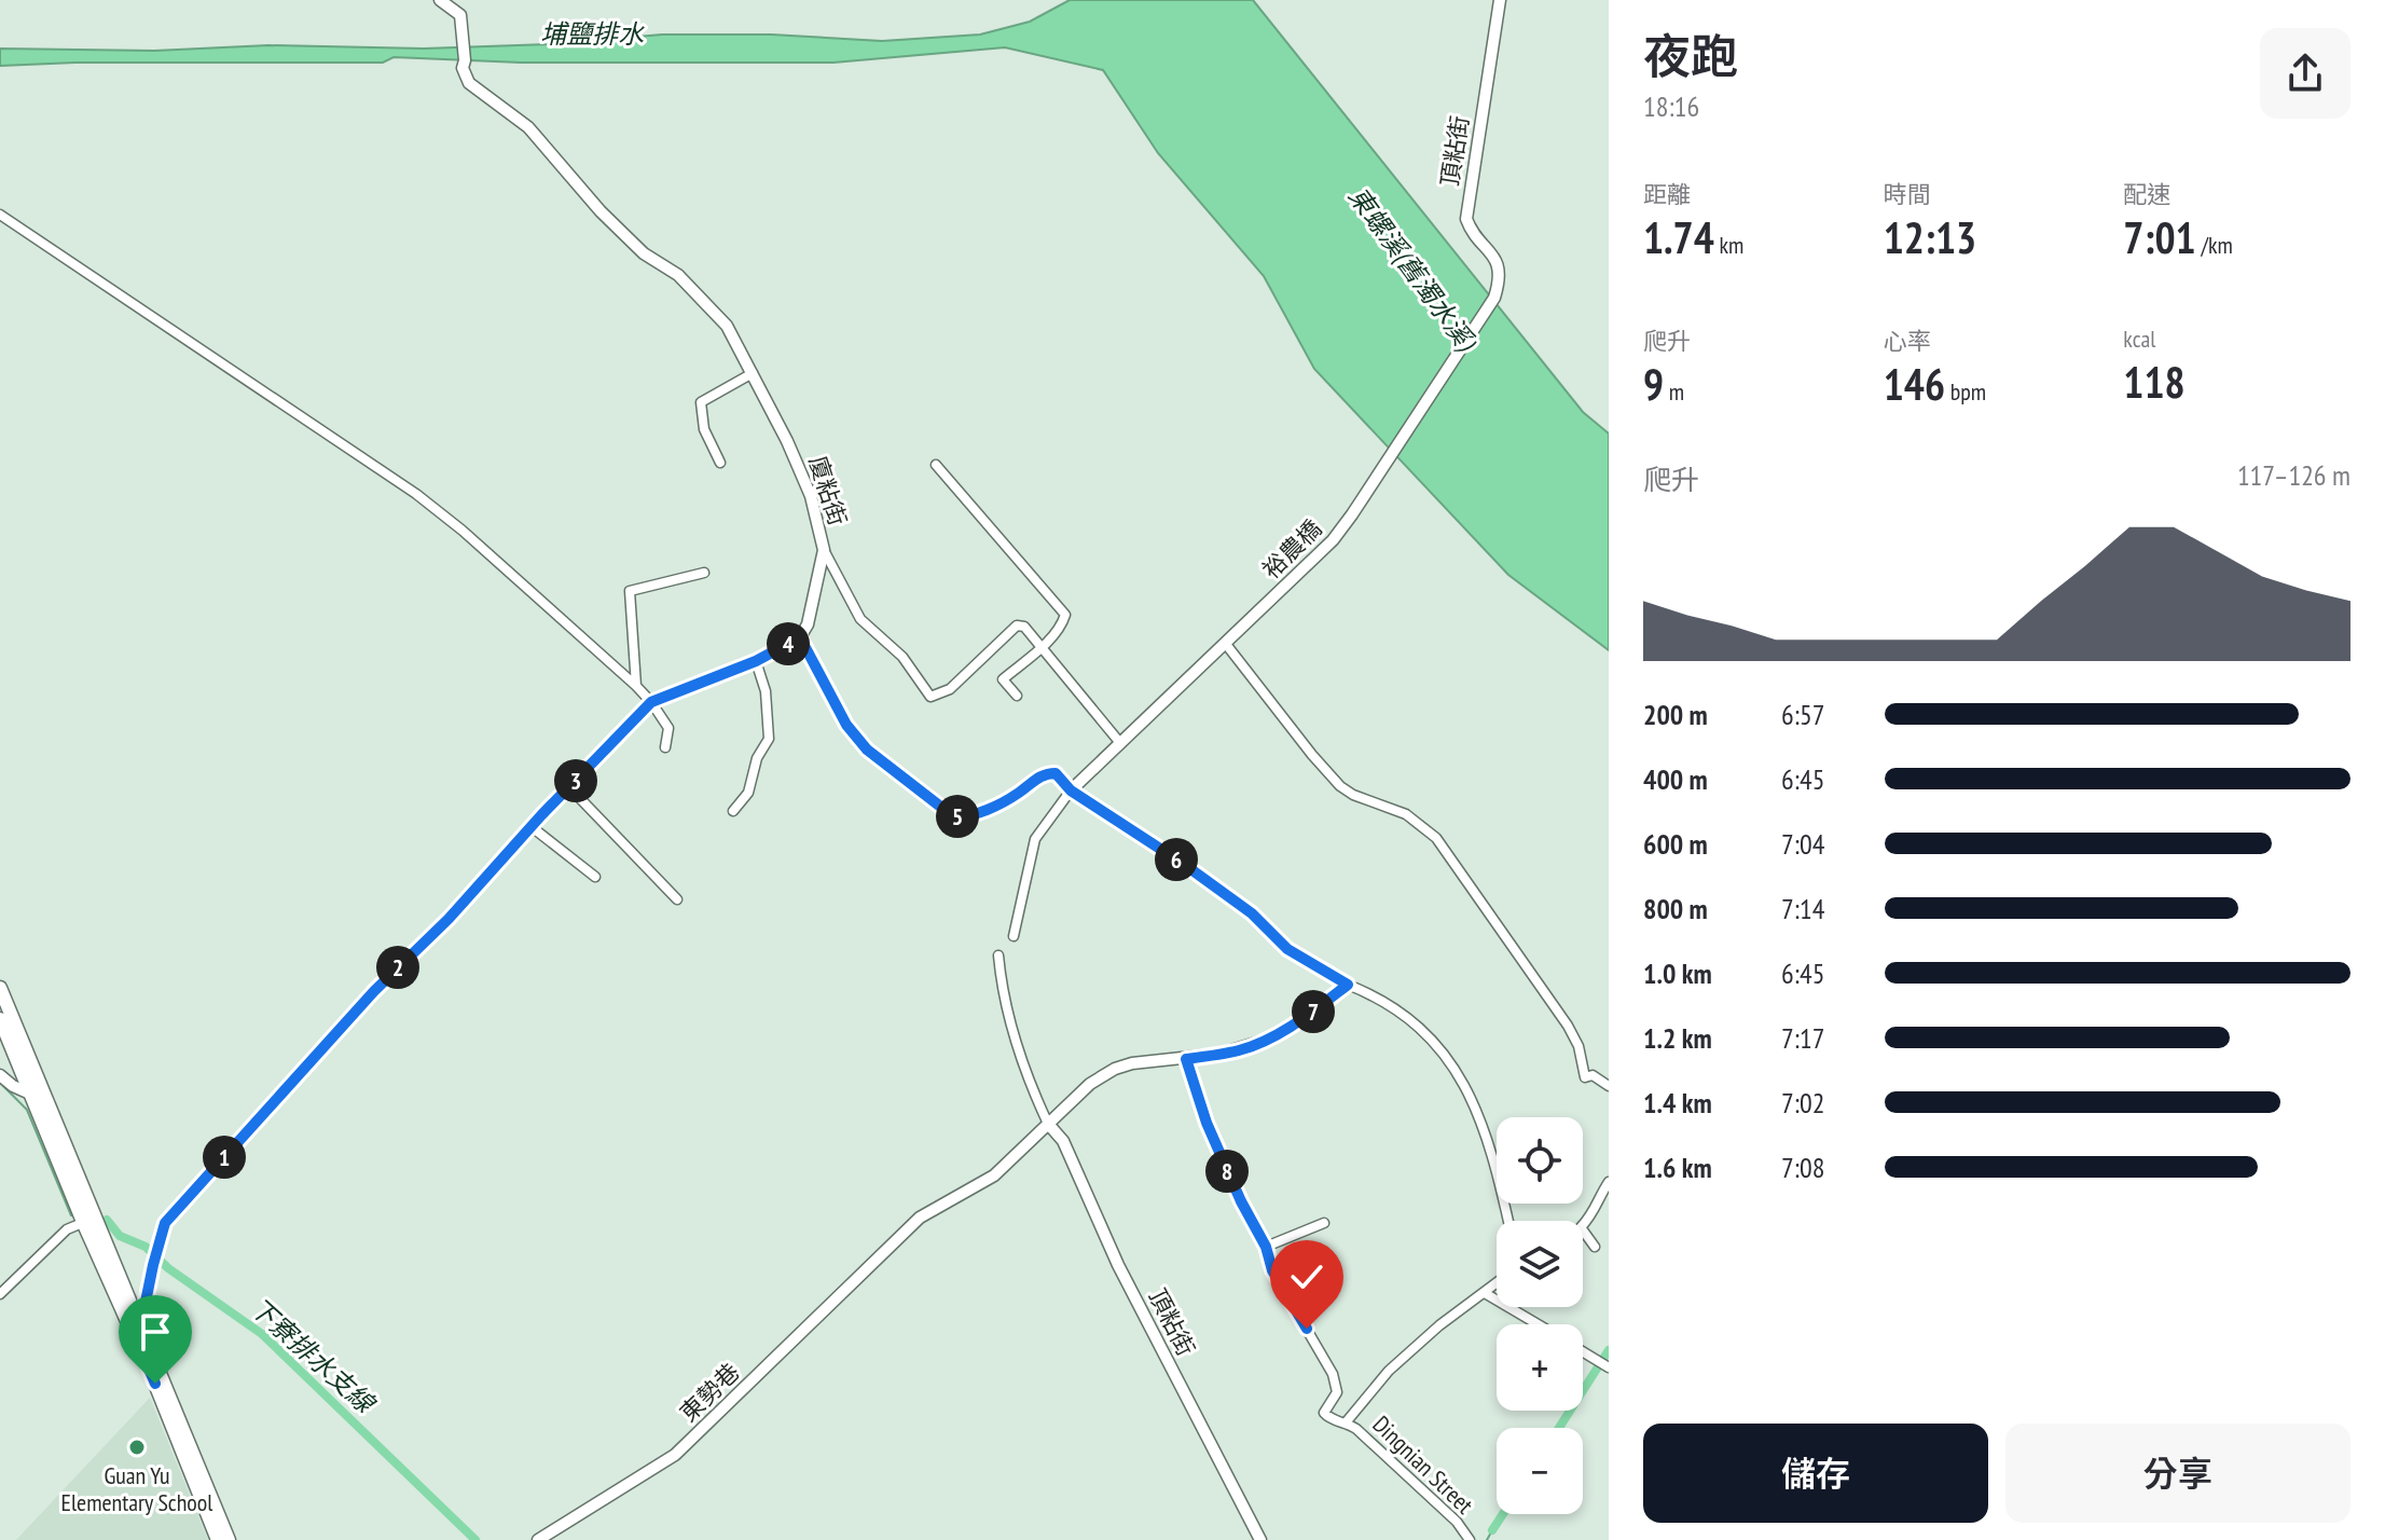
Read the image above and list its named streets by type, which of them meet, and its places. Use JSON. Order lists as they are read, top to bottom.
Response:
{
  "streets": {
    "street": [
      "頂粘街",
      "廈粘街",
      "裕農橋",
      "東勢巷",
      "Dingnian Street"
    ]
  },
  "crossings": [
    ["頂粘街", "裕農橋"],
    ["頂粘街", "東勢巷"]
  ],
  "water": ["埔鹽排水", "東螺溪(舊濁水溪)", "下寮排水支線"],
  "places": ["Guan Yu Elementary School"],
  "page": {
    "heading": ["夜跑", "18:16"],
    "stats": [
      ["距離", "1.74 km"],
      ["時間", "12:13"],
      ["配速", "7:01 /km"],
      ["爬升", "9 m"],
      ["心率", "146 bpm"],
      ["kcal", "118"]
    ],
    "chart": ["爬升", "117–126 m"],
    "pins": [
      "4",
      "3",
      "5",
      "6",
      "2",
      "7",
      "1",
      "8"
    ],
    "list": [
      {
        "name": "200 m",
        "note": "6:57"
      },
      {
        "name": "400 m",
        "note": "6:45"
      },
      {
        "name": "600 m",
        "note": "7:04"
      },
      {
        "name": "800 m",
        "note": "7:14"
      },
      {
        "name": "1.0 km",
        "note": "6:45"
      },
      {
        "name": "1.2 km",
        "note": "7:17"
      },
      {
        "name": "1.4 km",
        "note": "7:02"
      },
      {
        "name": "1.6 km",
        "note": "7:08"
      }
    ],
    "map_buttons": ["+", "−"],
    "buttons": ["儲存", "分享"]
  }
}
